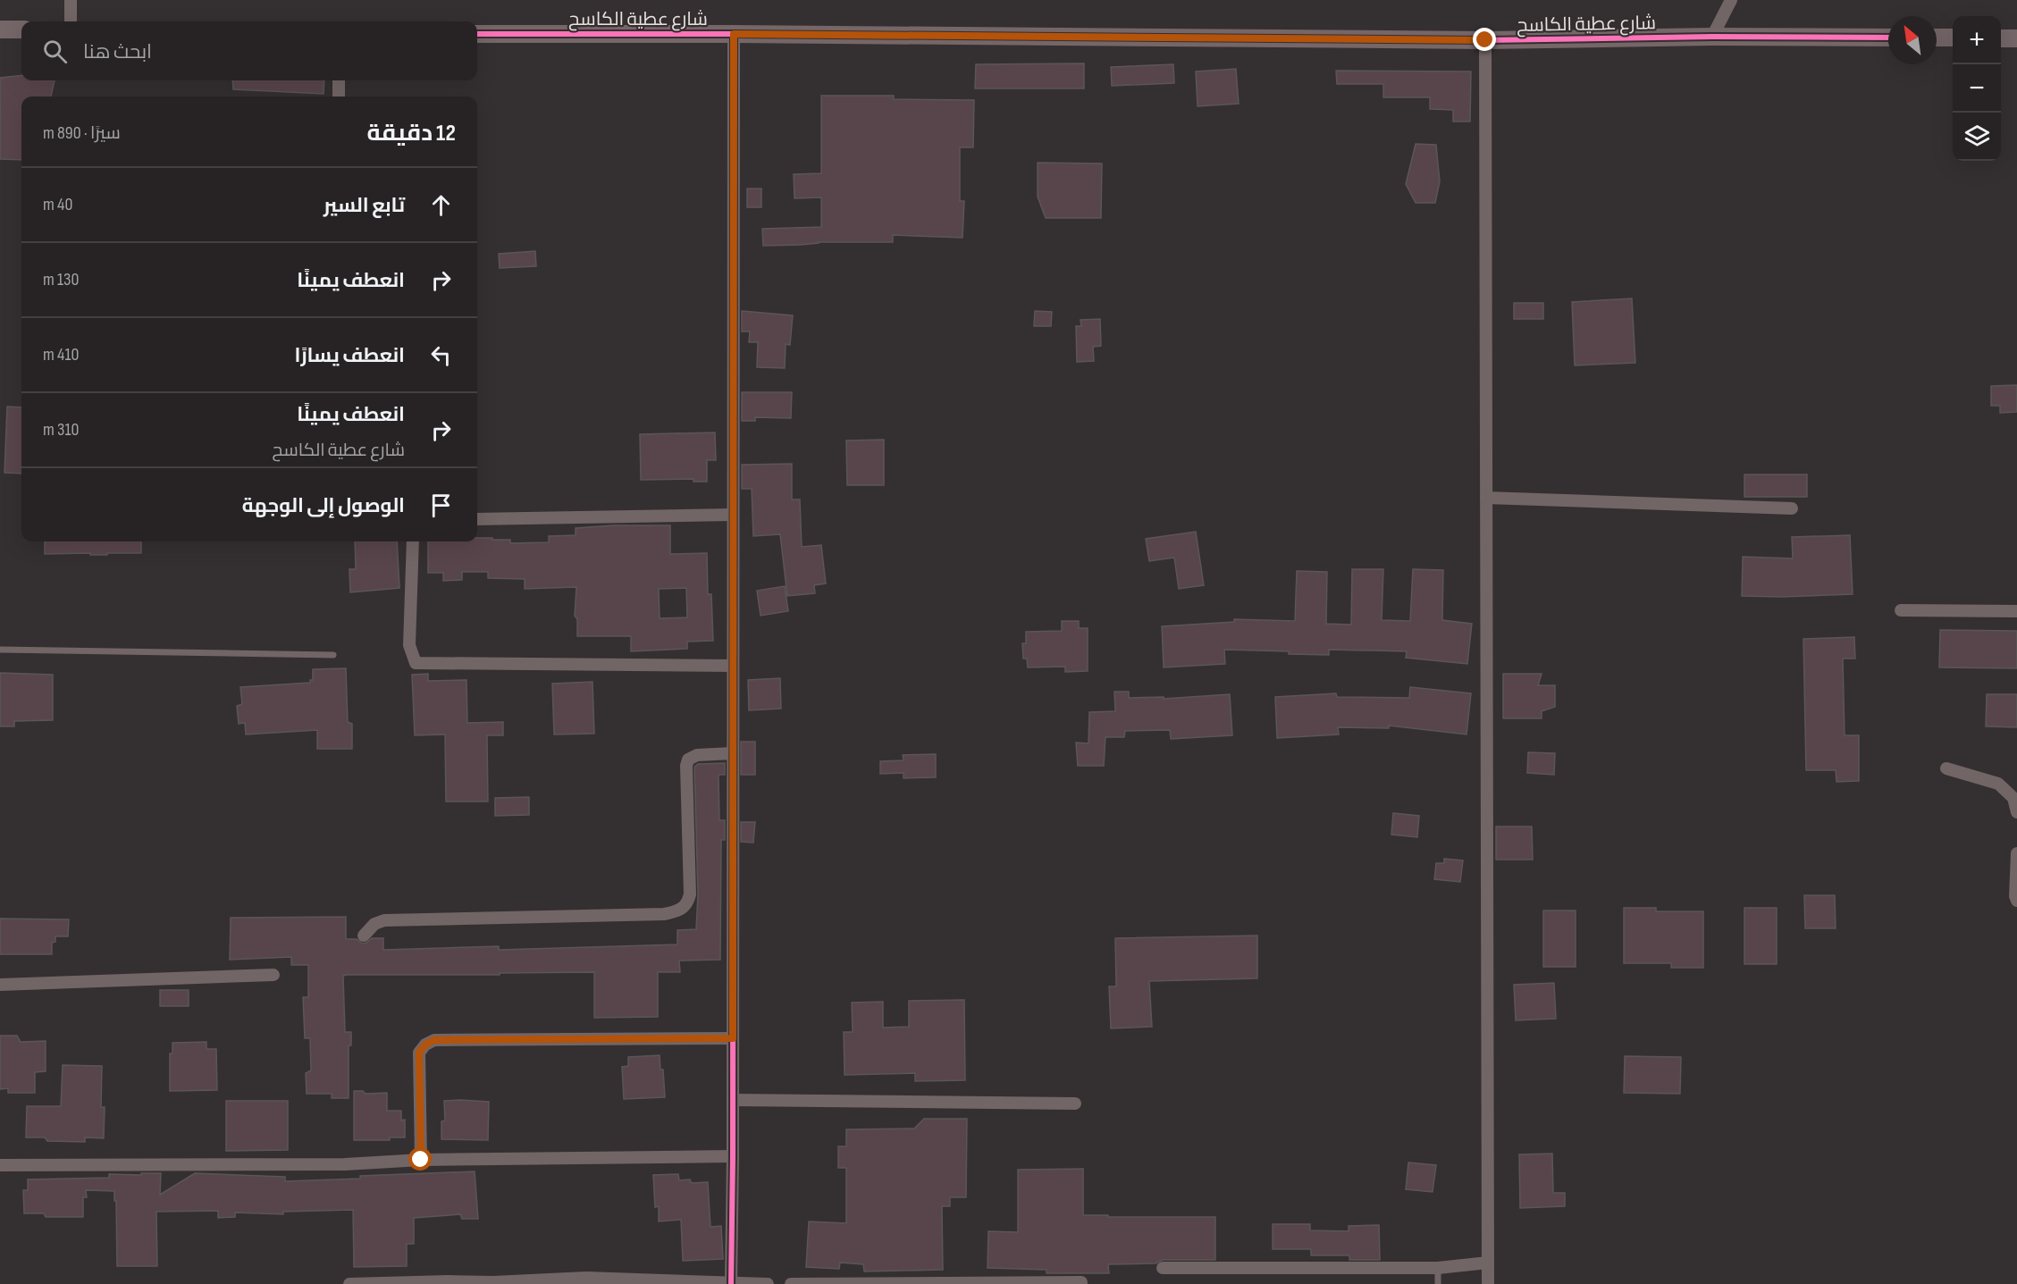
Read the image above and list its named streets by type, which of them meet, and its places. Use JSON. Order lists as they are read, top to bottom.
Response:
{
  "streets": {
    "street": ["شارع عطية الكاسح"]
  },
  "north": "top left",
  "page": {
    "map_buttons": ["+", "−"],
    "search": "ابحث هنا",
    "heading": ["12 دقيقة", "سيرًا · 890 m"],
    "list": [
      ["تابع السير", "40 m"],
      ["انعطف يمينًا", "130 m"],
      ["انعطف يسارًا", "410 m"],
      ["انعطف يمينًا", "شارع عطية الكاسح", "310 m"],
      "الوصول إلى الوجهة"
    ]
  }
}
